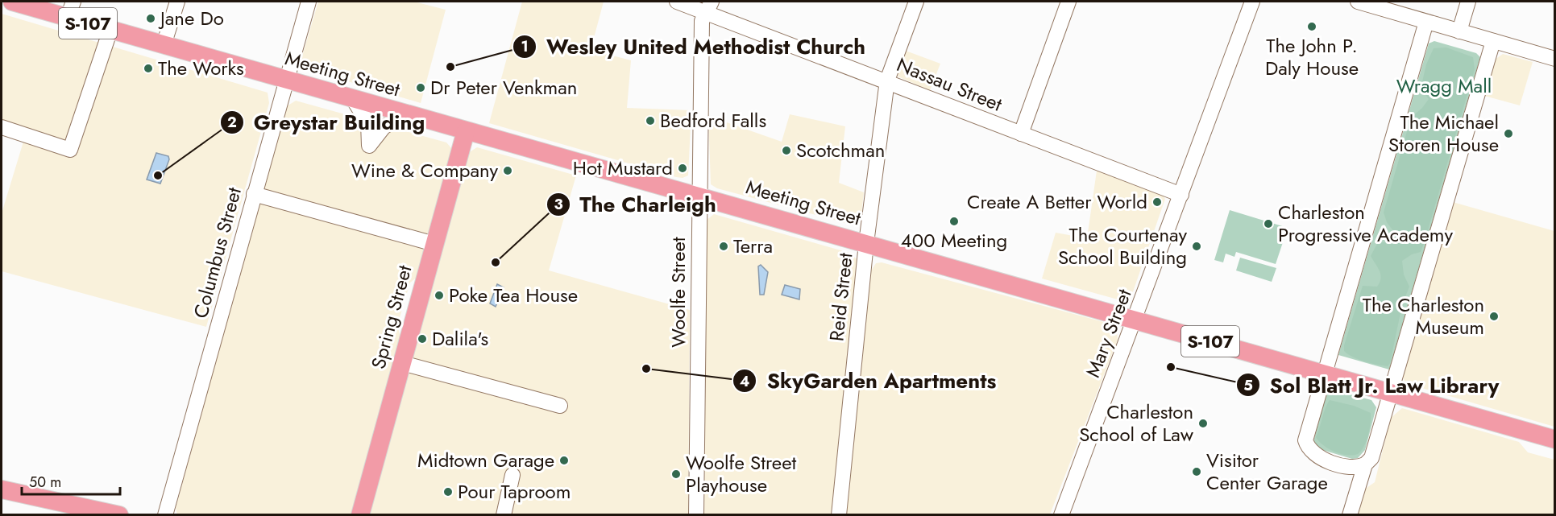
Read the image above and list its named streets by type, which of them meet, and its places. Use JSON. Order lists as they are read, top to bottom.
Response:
{
  "streets": {
    "main road": ["S-107", "Meeting Street", "Spring Street"],
    "street": [
      "Nassau Street",
      "Columbus Street",
      "Woolfe Street",
      "Reid Street",
      "Mary Street"
    ]
  },
  "crossings": [
    ["Meeting Street", "Columbus Street"],
    ["Meeting Street", "Woolfe Street"],
    ["Meeting Street", "Reid Street"],
    ["Meeting Street", "Spring Street"],
    ["Meeting Street", "Mary Street"],
    ["Nassau Street", "Woolfe Street"],
    ["Nassau Street", "Reid Street"],
    ["Nassau Street", "Mary Street"]
  ],
  "parks": ["Wragg Mall"],
  "places": [
    "Jane Do",
    "The John P. Daly House",
    "Wesley United Methodist Church",
    "The Works",
    "Dr Peter Venkman",
    "Bedford Falls",
    "The Michael Storen House",
    "Scotchman",
    "Hot Mustard",
    "Wine & Company",
    "Greystar Building",
    "Create A Better World",
    "400 Meeting",
    "Charleston Progressive Academy",
    "Terra",
    "The Courtenay School Building",
    "The Charleigh",
    "Poke Tea House",
    "The Charleston Museum",
    "Dalila's",
    "Sol Blatt Jr. Law Library",
    "SkyGarden Apartments",
    "Charleston School of Law",
    "Midtown Garage",
    "Visitor Center Garage",
    "Woolfe Street Playhouse",
    "Pour Taproom"
  ],
  "scale_bar": "50 m"
}
